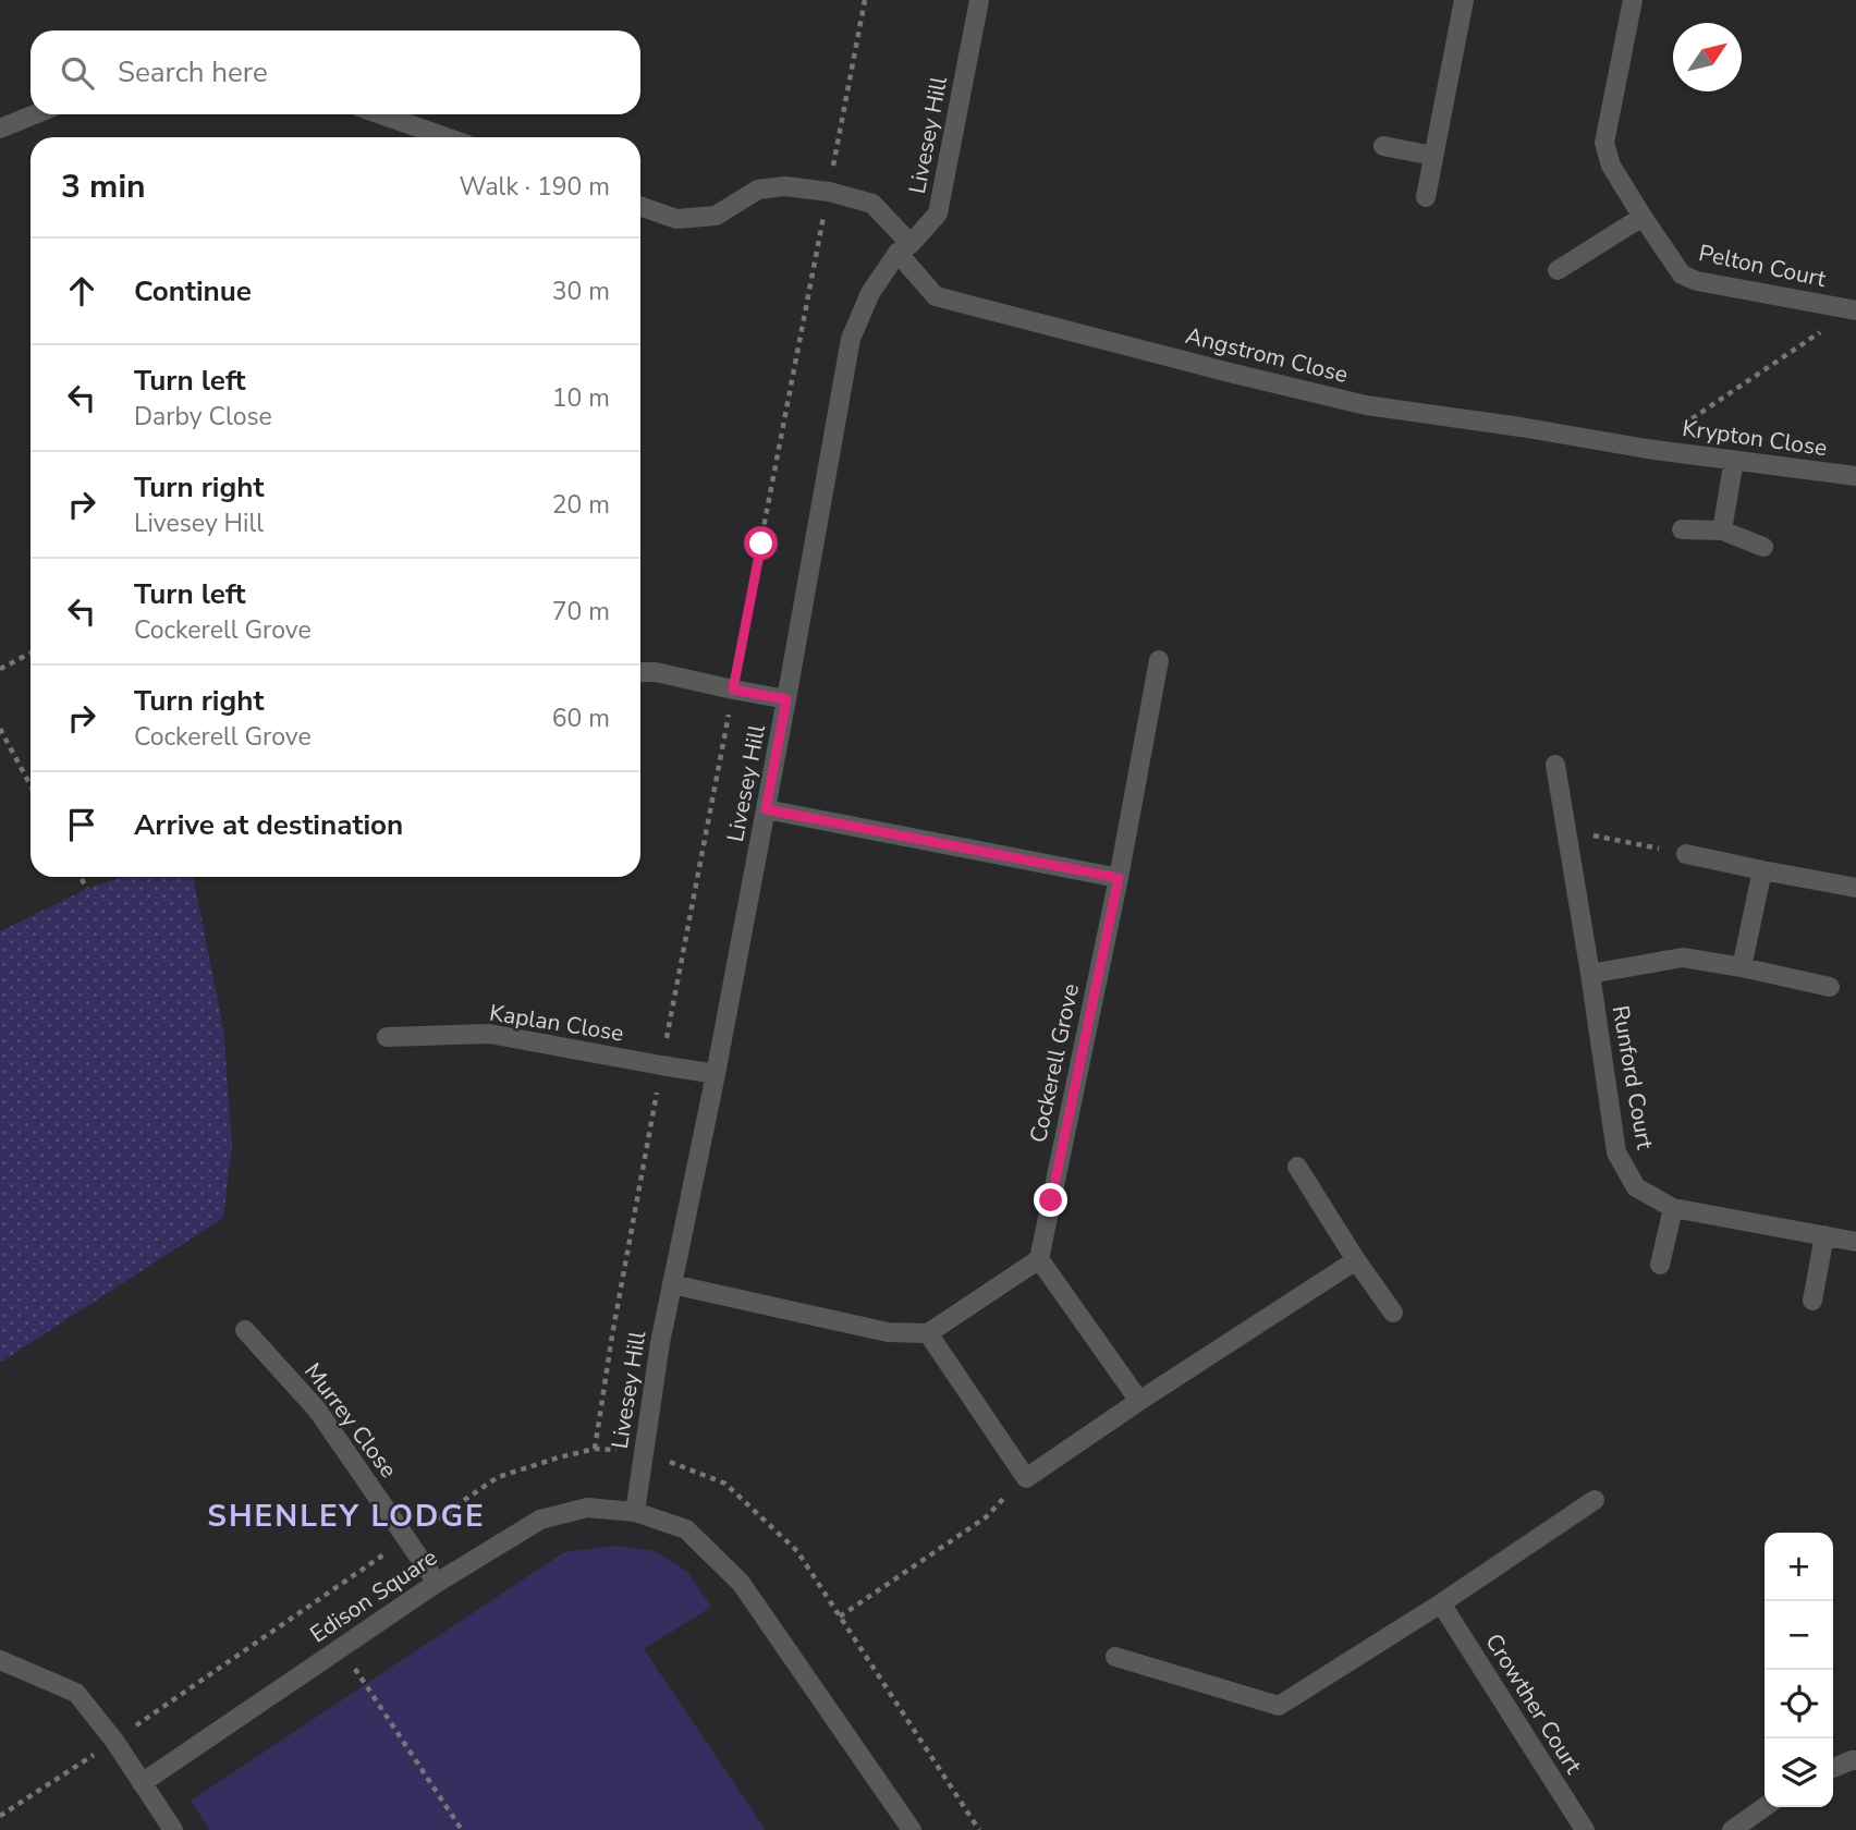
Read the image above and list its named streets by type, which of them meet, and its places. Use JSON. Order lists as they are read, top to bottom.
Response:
{
  "streets": {
    "street": [
      "Livesey Hill",
      "Pelton Court",
      "Angstrom Close",
      "Krypton Close",
      "Kaplan Close",
      "Cockerell Grove",
      "Runford Court",
      "Murrey Close",
      "Edison Square",
      "Crowther Court"
    ]
  },
  "crossings": [
    ["Livesey Hill", "Angstrom Close"],
    ["Livesey Hill", "Kaplan Close"],
    ["Livesey Hill", "Edison Square"],
    ["Angstrom Close", "Krypton Close"],
    ["Murrey Close", "Edison Square"]
  ],
  "districts": ["SHENLEY LODGE"],
  "north": "top right",
  "page": {
    "search": "Search here",
    "heading": ["3 min", "Walk · 190 m"],
    "list": [
      ["Continue", "30 m"],
      ["Turn left", "Darby Close", "10 m"],
      ["Turn right", "Livesey Hill", "20 m"],
      ["Turn left", "Cockerell Grove", "70 m"],
      ["Turn right", "Cockerell Grove", "60 m"],
      "Arrive at destination"
    ],
    "map_buttons": ["+", "−"]
  }
}
